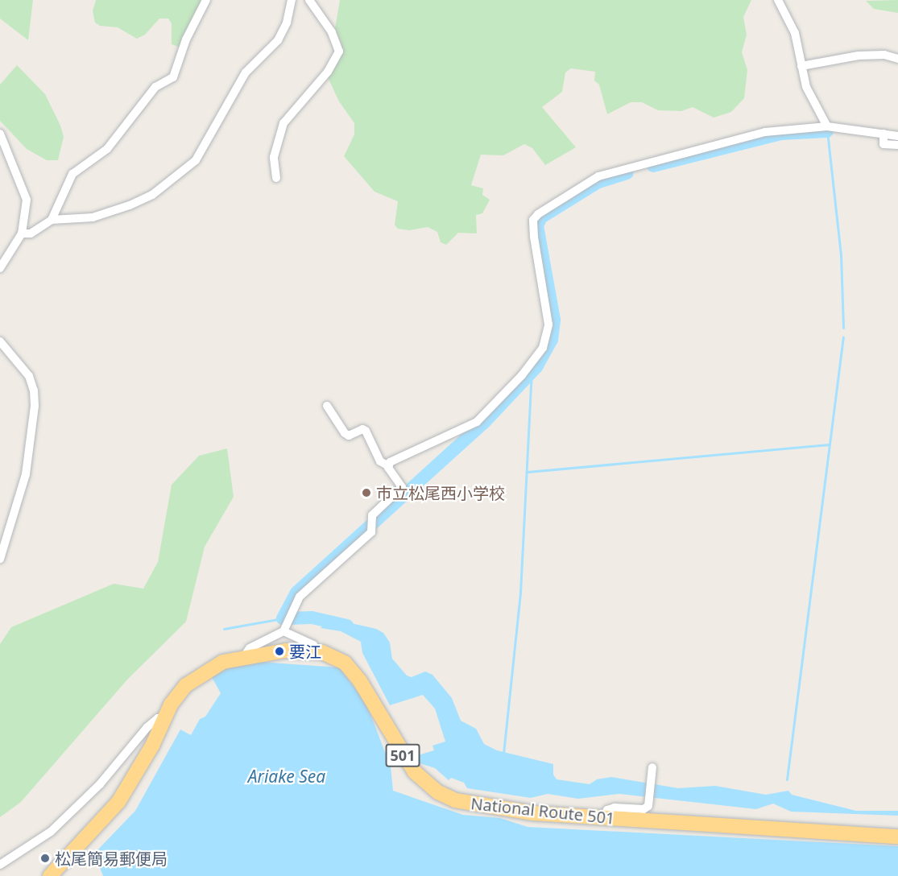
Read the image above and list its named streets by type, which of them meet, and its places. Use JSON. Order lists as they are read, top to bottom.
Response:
{
  "streets": {
    "highway": ["501", "National Route 501"]
  },
  "water": ["Ariake Sea"],
  "places": ["市立松尾西小学校", "要江", "松尾簡易郵便局"]
}
